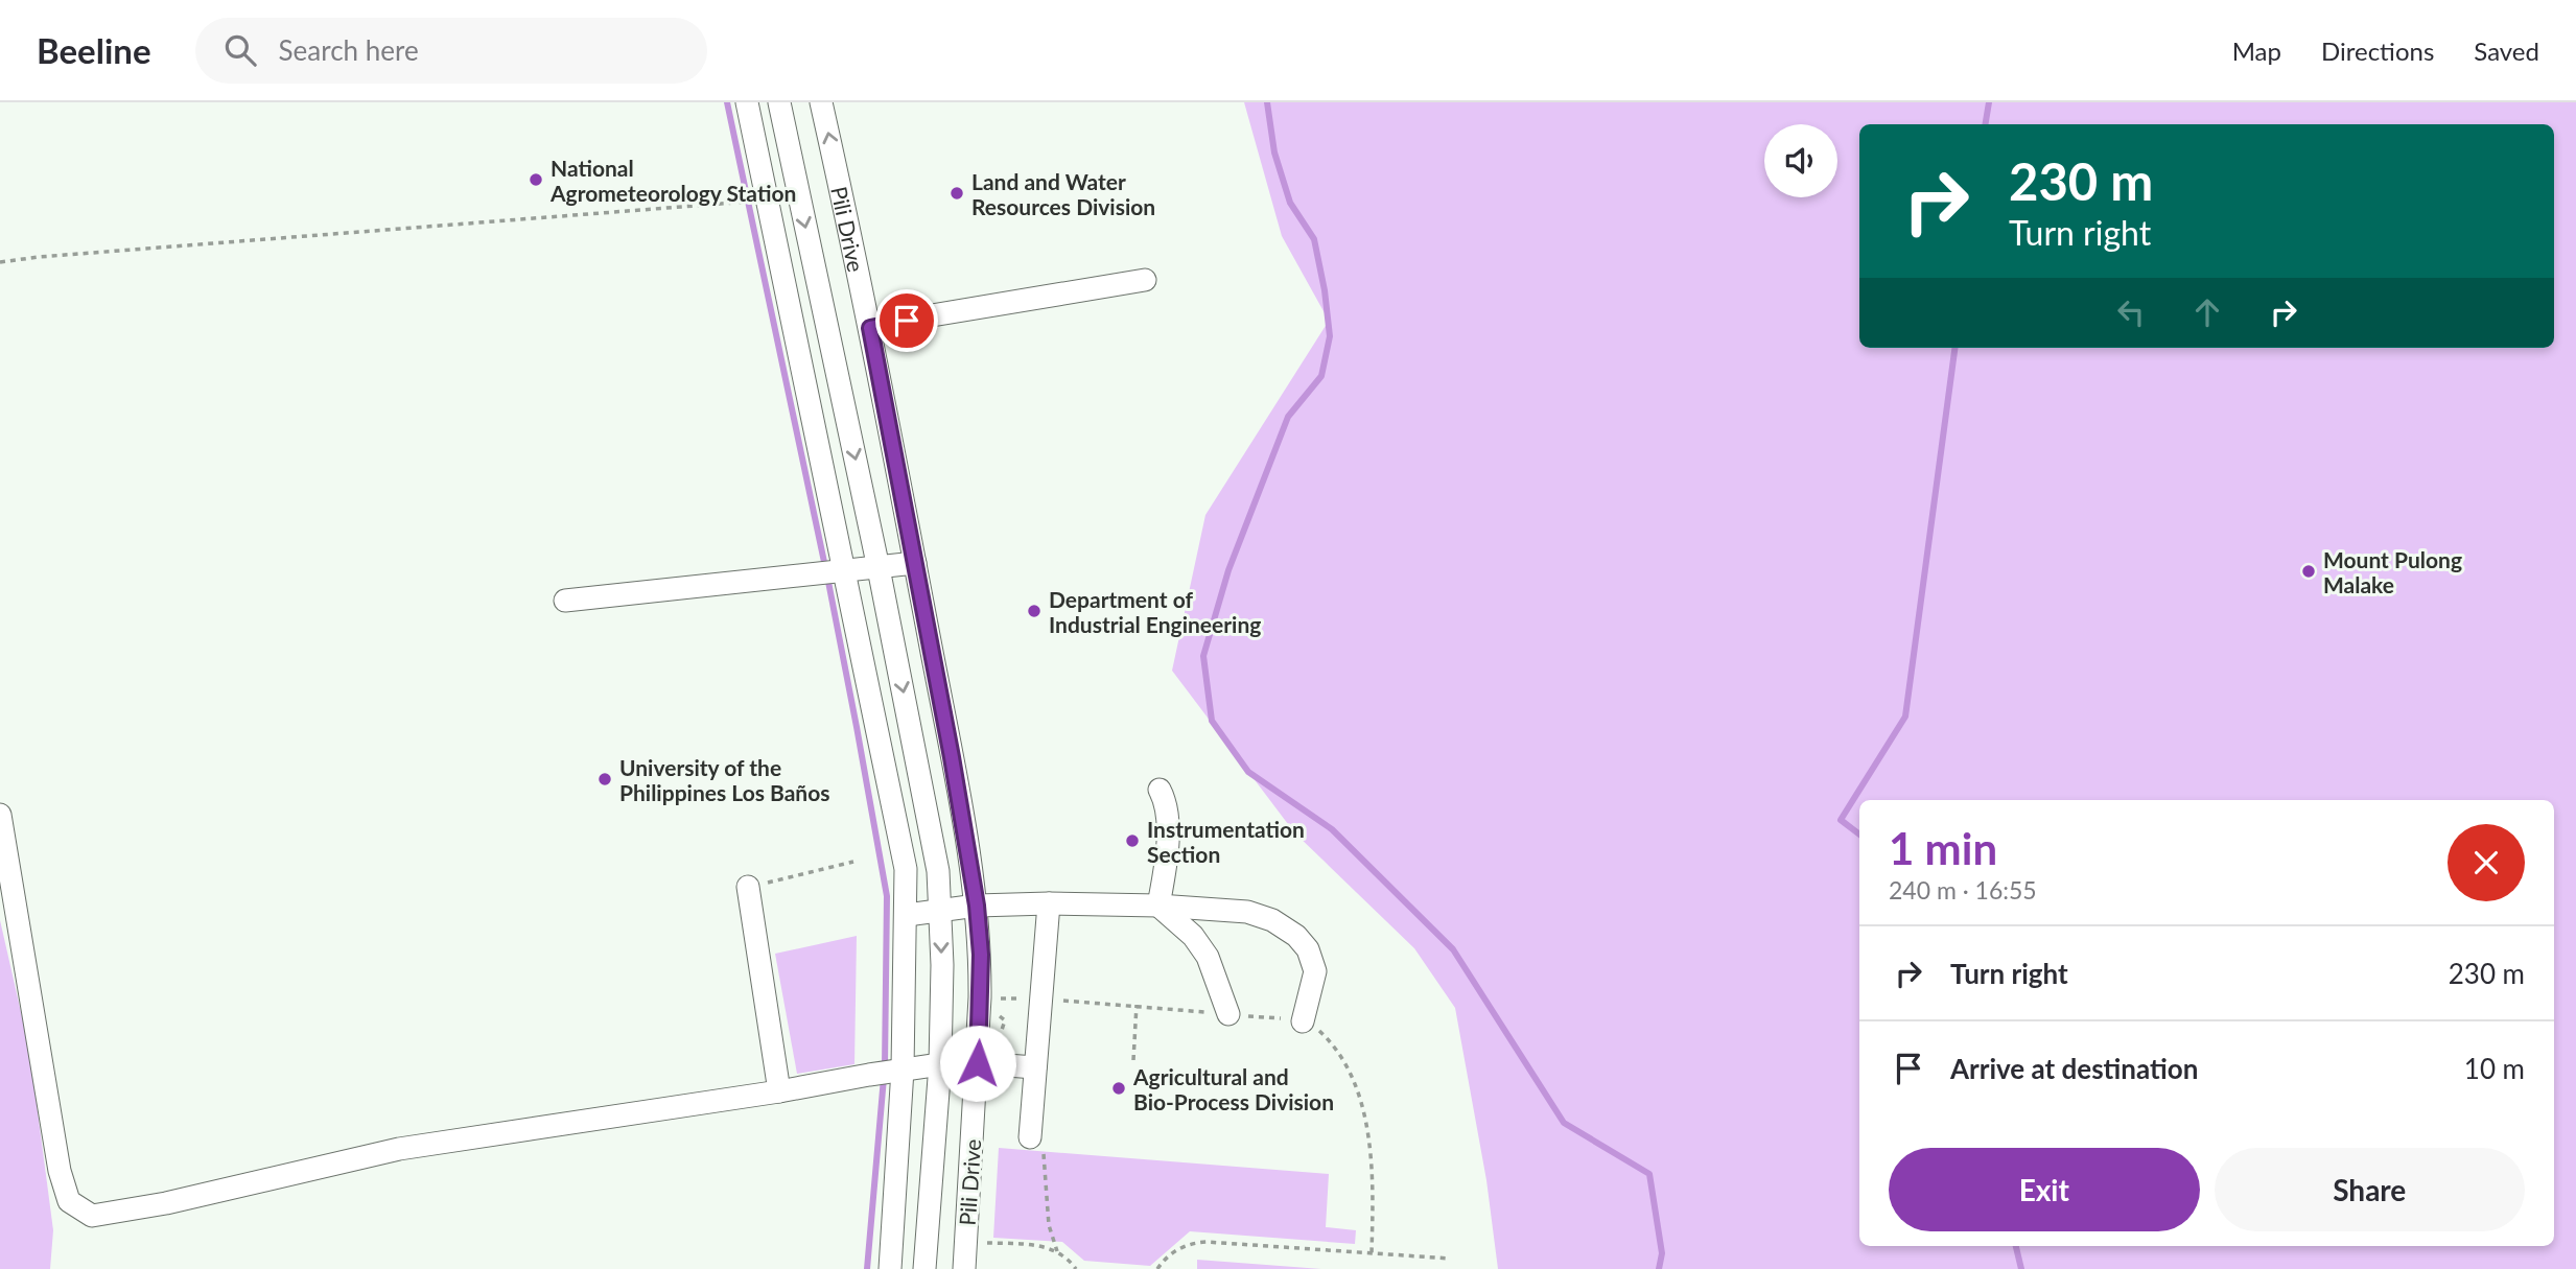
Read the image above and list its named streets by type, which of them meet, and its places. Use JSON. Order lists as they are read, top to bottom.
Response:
{
  "streets": {
    "street": ["Pili Drive"]
  },
  "places": [
    "National Agrometeorology Station",
    "Land and Water Resources Division",
    "Mount Pulong Malake",
    "Department of Industrial Engineering",
    "University of the Philippines Los Baños",
    "Instrumentation Section",
    "Agricultural and Bio-Process Division"
  ],
  "page": {
    "header": "Beeline",
    "search": "Search here",
    "nav": ["Map", "Directions", "Saved"],
    "turn": ["230 m", "Turn right"],
    "heading": ["1 min", "240 m · 16:55"],
    "list": [
      {
        "name": "Turn right",
        "value": "230 m"
      },
      {
        "name": "Arrive at destination",
        "value": "10 m"
      }
    ],
    "buttons": ["Exit", "Share"]
  }
}
